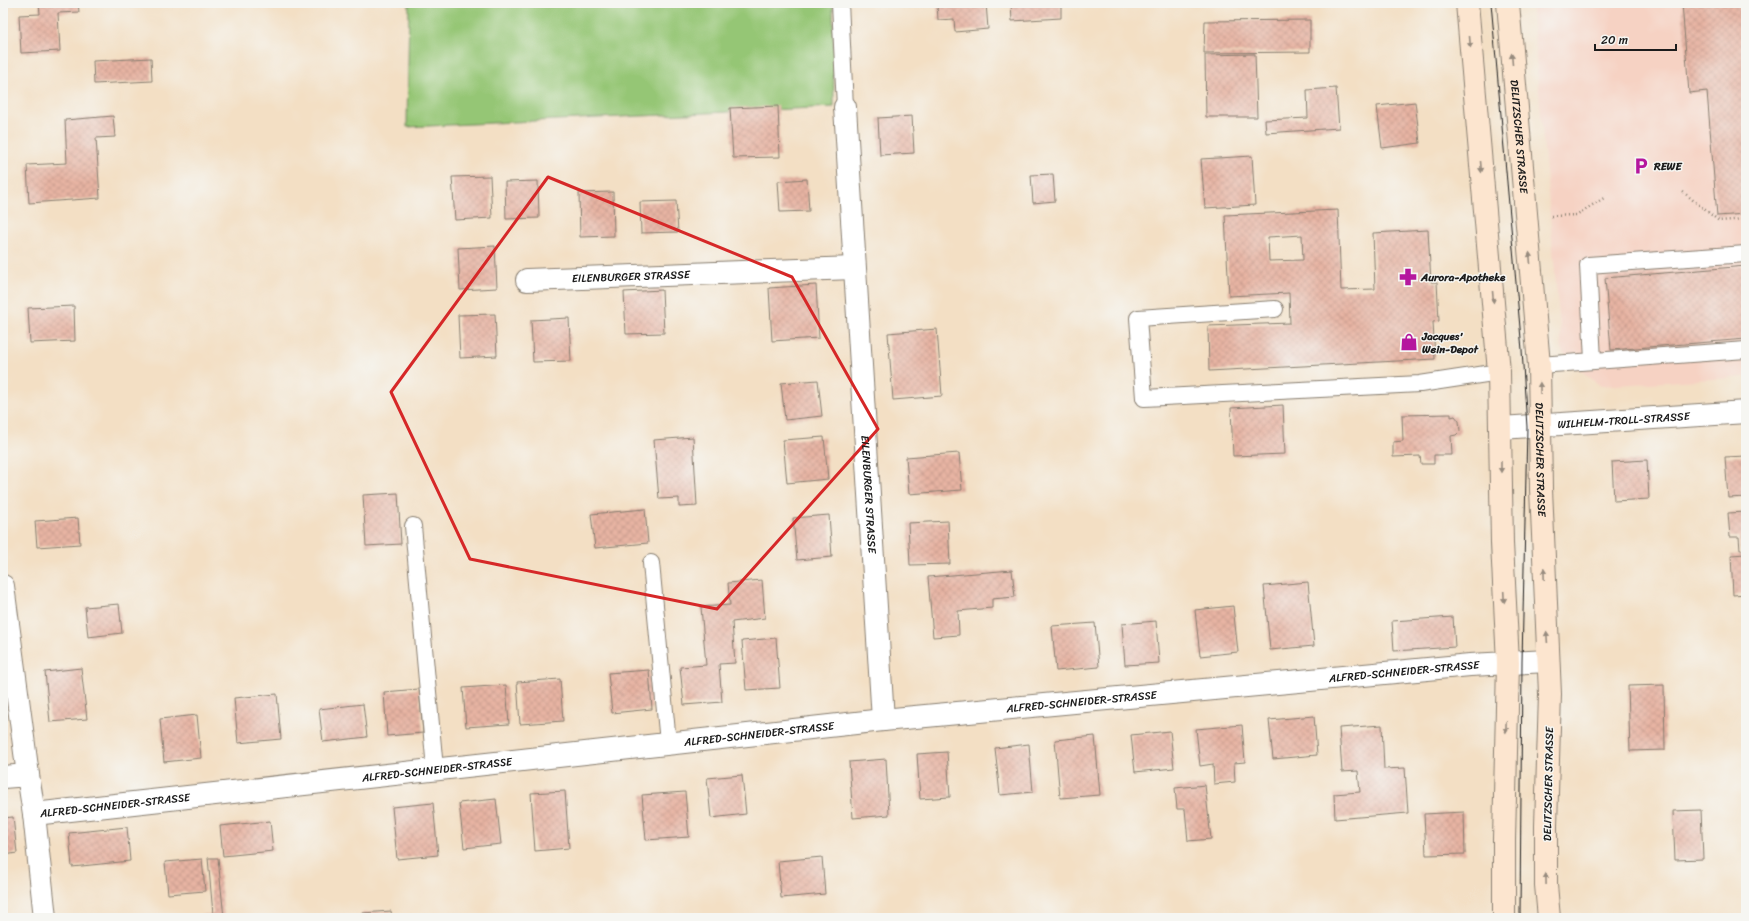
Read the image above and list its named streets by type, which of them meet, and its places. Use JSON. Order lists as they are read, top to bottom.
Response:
{
  "streets": {
    "main road": ["DELITZSCHER STRASSE"],
    "street": ["EILENBURGER STRASSE", "WILHELM-TROLL-STRASSE", "ALFRED-SCHNEIDER-STRASSE"]
  },
  "crossings": [
    ["DELITZSCHER STRASSE", "WILHELM-TROLL-STRASSE"],
    ["DELITZSCHER STRASSE", "ALFRED-SCHNEIDER-STRASSE"],
    ["EILENBURGER STRASSE", "ALFRED-SCHNEIDER-STRASSE"]
  ],
  "places": {
    "parking": ["REWE"],
    "pharmacy": ["Aurora-Apotheke"],
    "shop": ["Jacques' Wein-Depot"]
  },
  "scale_bar": "20 m"
}
